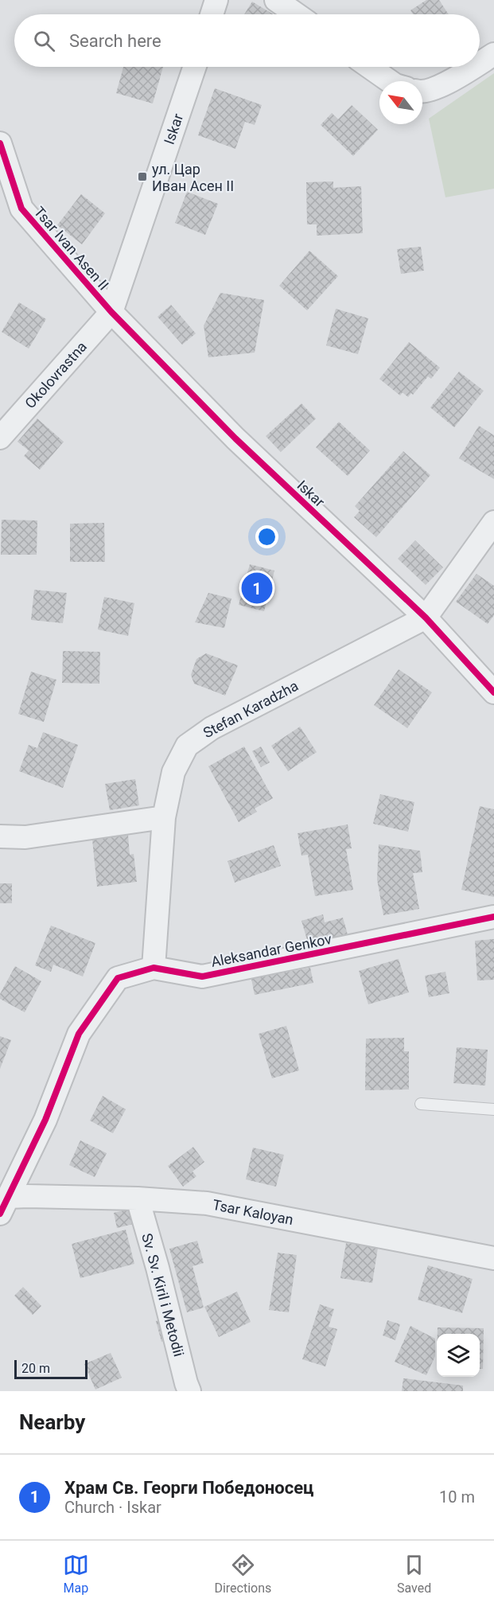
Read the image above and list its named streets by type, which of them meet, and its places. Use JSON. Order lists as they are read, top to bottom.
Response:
{
  "streets": {
    "street": [
      "Iskar",
      "Tsar Ivan Asen II",
      "Okolovrastna",
      "Stefan Karadzha",
      "Aleksandar Genkov",
      "Tsar Kaloyan",
      "Sv. Sv. Kiril i Metodii"
    ]
  },
  "crossings": [
    ["Iskar", "Tsar Ivan Asen II"],
    ["Iskar", "Okolovrastna"],
    ["Iskar", "Stefan Karadzha"],
    ["Tsar Ivan Asen II", "Okolovrastna"],
    ["Stefan Karadzha", "Aleksandar Genkov"],
    ["Aleksandar Genkov", "Tsar Kaloyan"],
    ["Tsar Kaloyan", "Sv. Sv. Kiril i Metodii"]
  ],
  "places": {
    "transit": ["ул. Цар Иван Асен ІІ"]
  },
  "scale_bar": "20 m",
  "north": "top left",
  "page": {
    "search": "Search here",
    "pins": "1",
    "scale": "20 m",
    "heading": "Nearby",
    "list": [
      {
        "mark": "1",
        "name": "Храм Св. Георги Победоносец",
        "note": "Church · Iskar",
        "value": "10 m"
      }
    ],
    "nav": ["Map", "Directions", "Saved"]
  }
}
